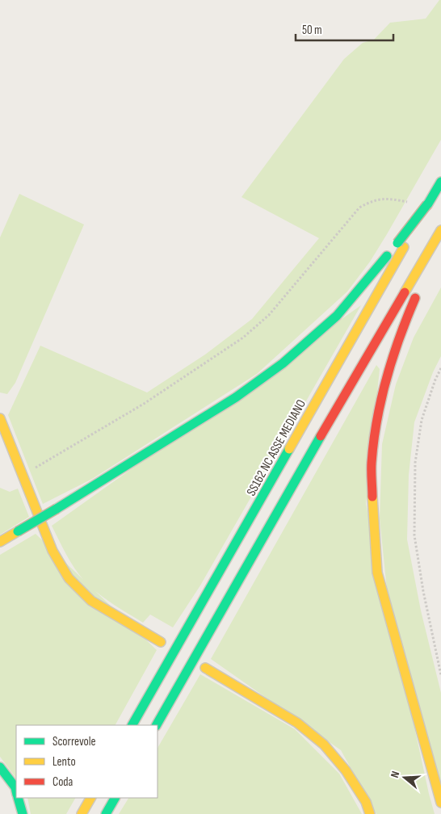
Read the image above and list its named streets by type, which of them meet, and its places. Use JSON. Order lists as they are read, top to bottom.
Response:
{
  "streets": {
    "main road": ["SS162 NC ASSE MEDIANO"]
  },
  "legend": ["Scorrevole", "Lento", "Coda"],
  "scale_bar": "50 m",
  "north": "left"
}
